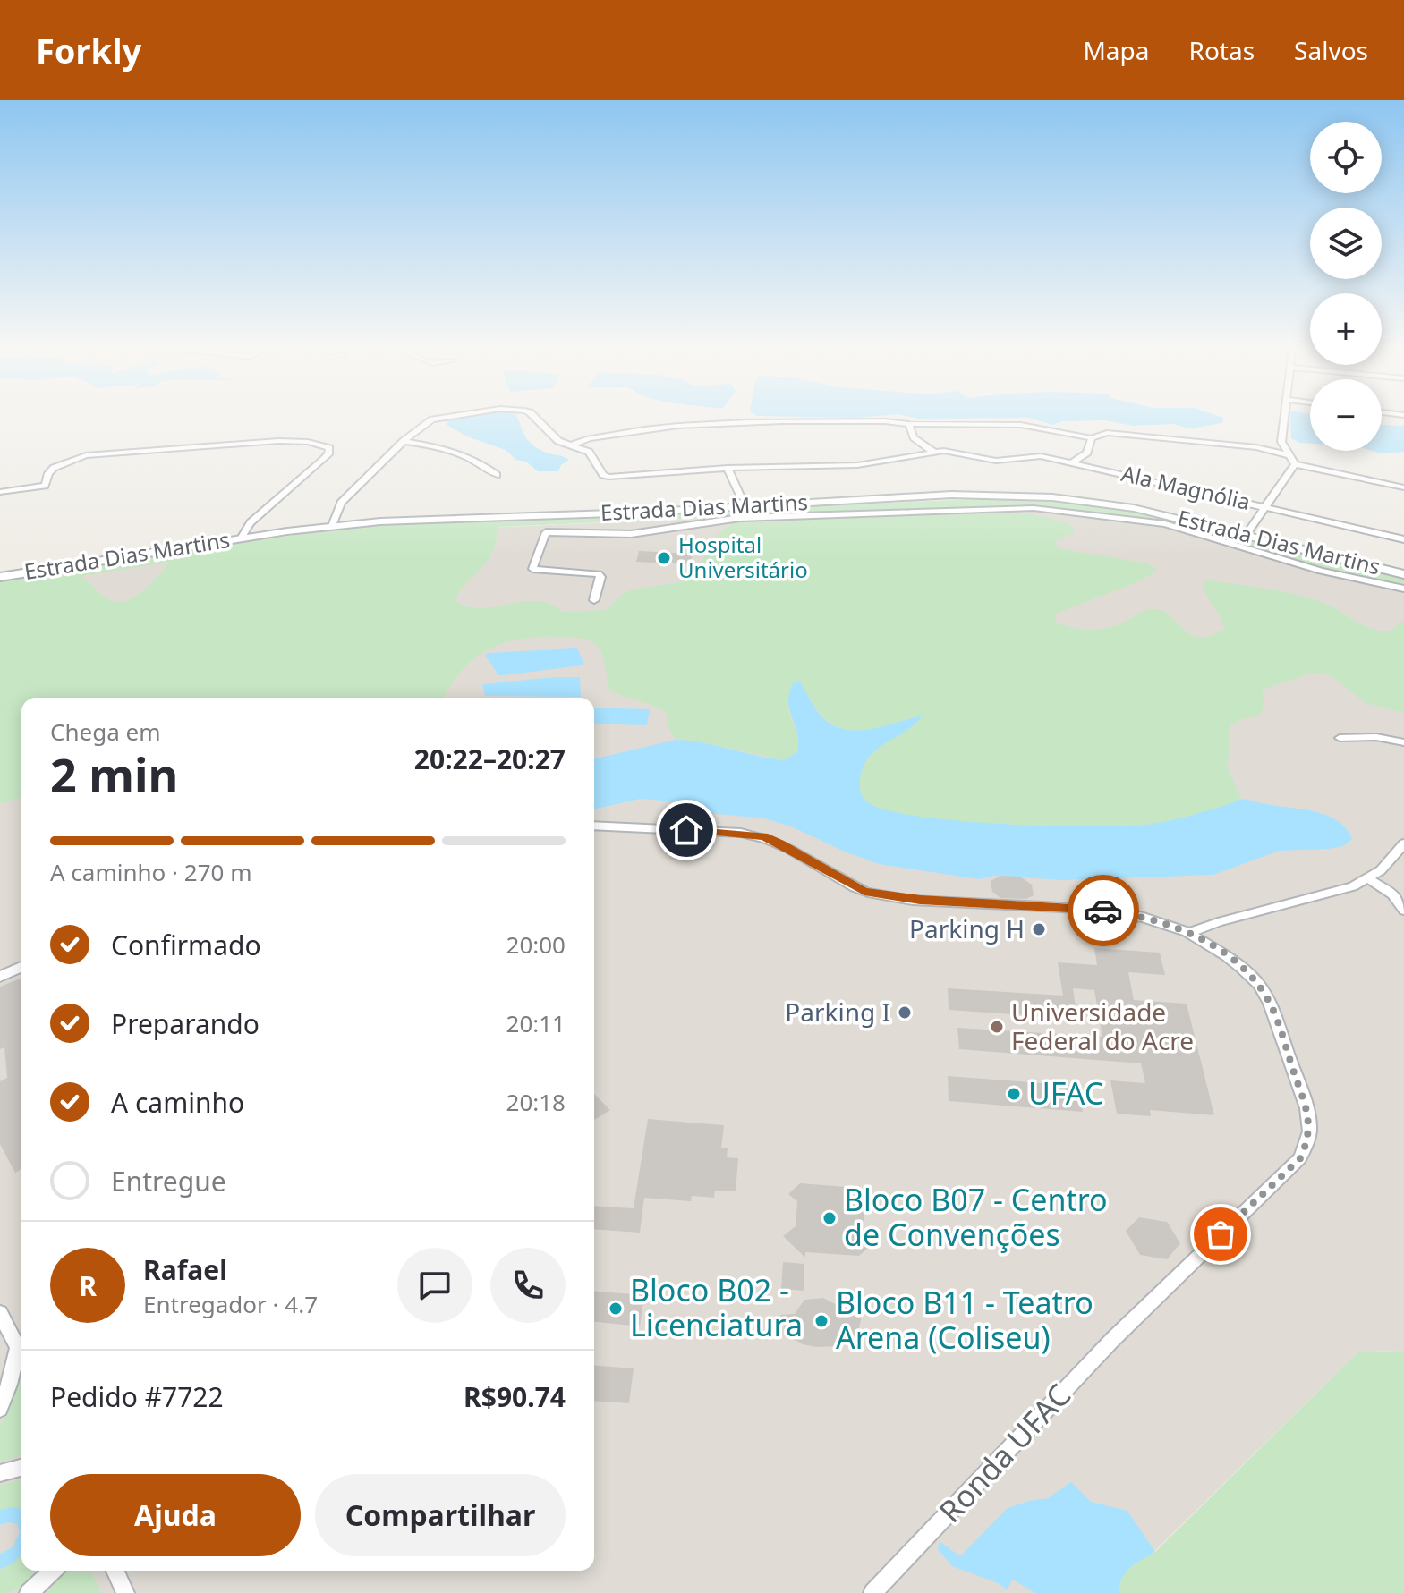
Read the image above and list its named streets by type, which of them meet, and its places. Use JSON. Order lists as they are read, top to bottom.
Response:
{
  "streets": {
    "street": ["Ala Magnólia", "Estrada Dias Martins", "Ronda UFAC"]
  },
  "places": [
    "Hospital Universitário",
    "Parking H",
    "Parking I",
    "Universidade Federal do Acre",
    "UFAC",
    "Bloco B07 - Centro de Convenções",
    "Bloco B02 - Licenciatura",
    "Bloco B11 - Teatro Arena (Coliseu)"
  ],
  "page": {
    "header": "Forkly",
    "nav": ["Mapa", "Rotas", "Salvos"],
    "map_buttons": ["+", "−"],
    "heading": ["2 min", "Chega em", "20:22–20:27"],
    "panel": [
      "Rafael",
      "Entregador · 4.7",
      "Pedido #7722",
      "R$90.74"
    ],
    "bar": "A caminho · 270 m",
    "list": [
      ["Confirmado", "20:00"],
      ["Preparando", "20:11"],
      ["A caminho", "20:18"],
      "Entregue"
    ],
    "round": "R",
    "buttons": ["Ajuda", "Compartilhar"]
  }
}
